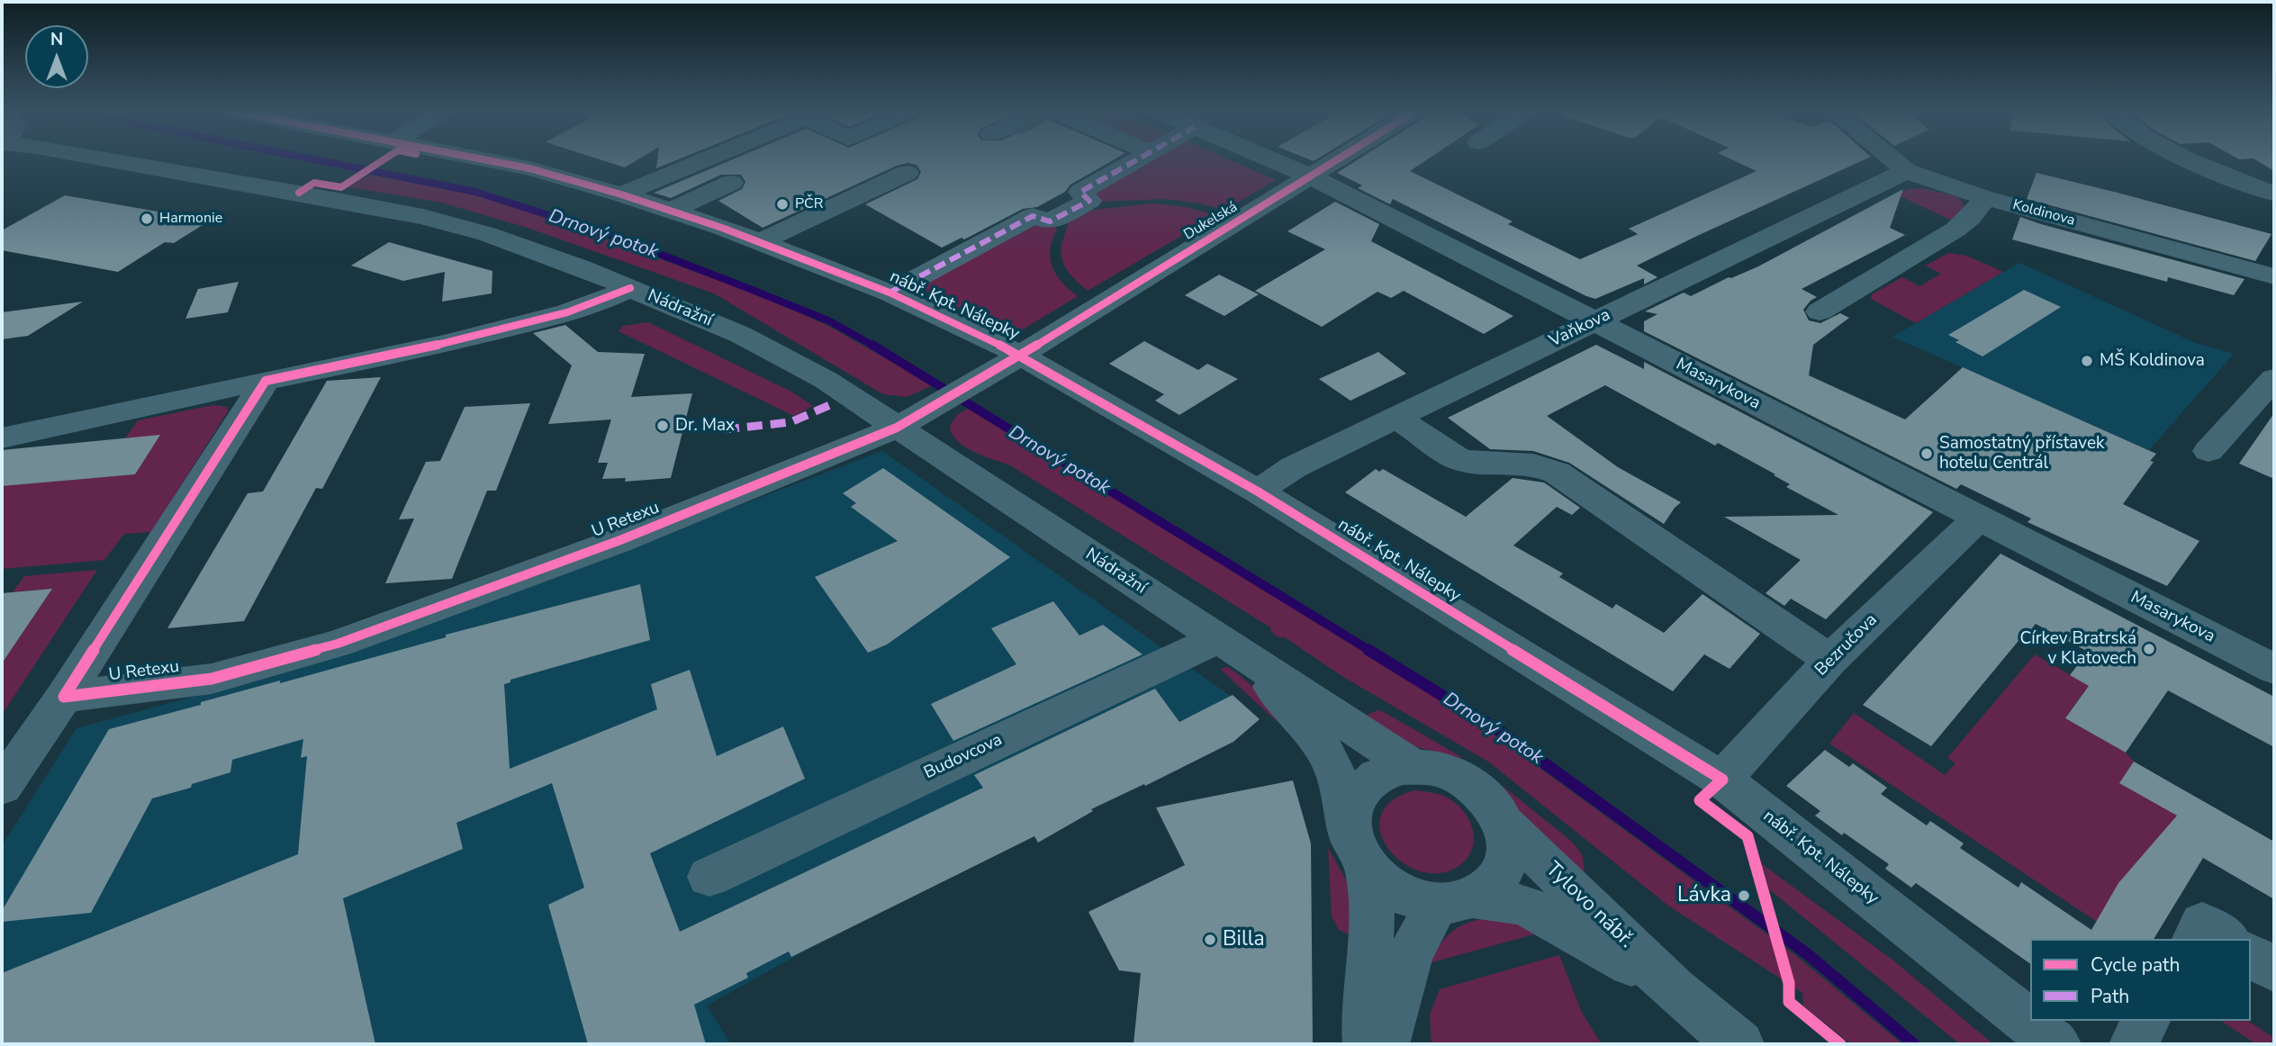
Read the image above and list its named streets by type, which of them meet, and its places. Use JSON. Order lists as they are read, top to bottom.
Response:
{
  "streets": {
    "street": [
      "Koldinova",
      "Dukelská",
      "nábř. Kpt. Nálepky",
      "Nádražní",
      "Vaňkova",
      "Masarykova",
      "U Retexu",
      "Bezručova",
      "Budovcova",
      "Tylovo nábř."
    ]
  },
  "crossings": [
    ["Koldinova", "Vaňkova"],
    ["Dukelská", "nábř. Kpt. Nálepky"],
    ["Dukelská", "Masarykova"],
    ["Dukelská", "U Retexu"],
    ["nábř. Kpt. Nálepky", "Vaňkova"],
    ["nábř. Kpt. Nálepky", "Bezručova"],
    ["Nádražní", "U Retexu"],
    ["Nádražní", "Budovcova"],
    ["Nádražní", "Tylovo nábř."],
    ["Vaňkova", "Masarykova"],
    ["Masarykova", "Bezručova"]
  ],
  "water": ["Drnový potok"],
  "places": [
    "PČR",
    "Harmonie",
    "MŠ Koldinova",
    "Dr. Max",
    "Samostatný přístavek hotelu Centrál",
    "Církev Bratrská v Klatovech",
    "Lávka",
    "Billa"
  ],
  "legend": ["Cycle path", "Path"],
  "north": "top"
}
